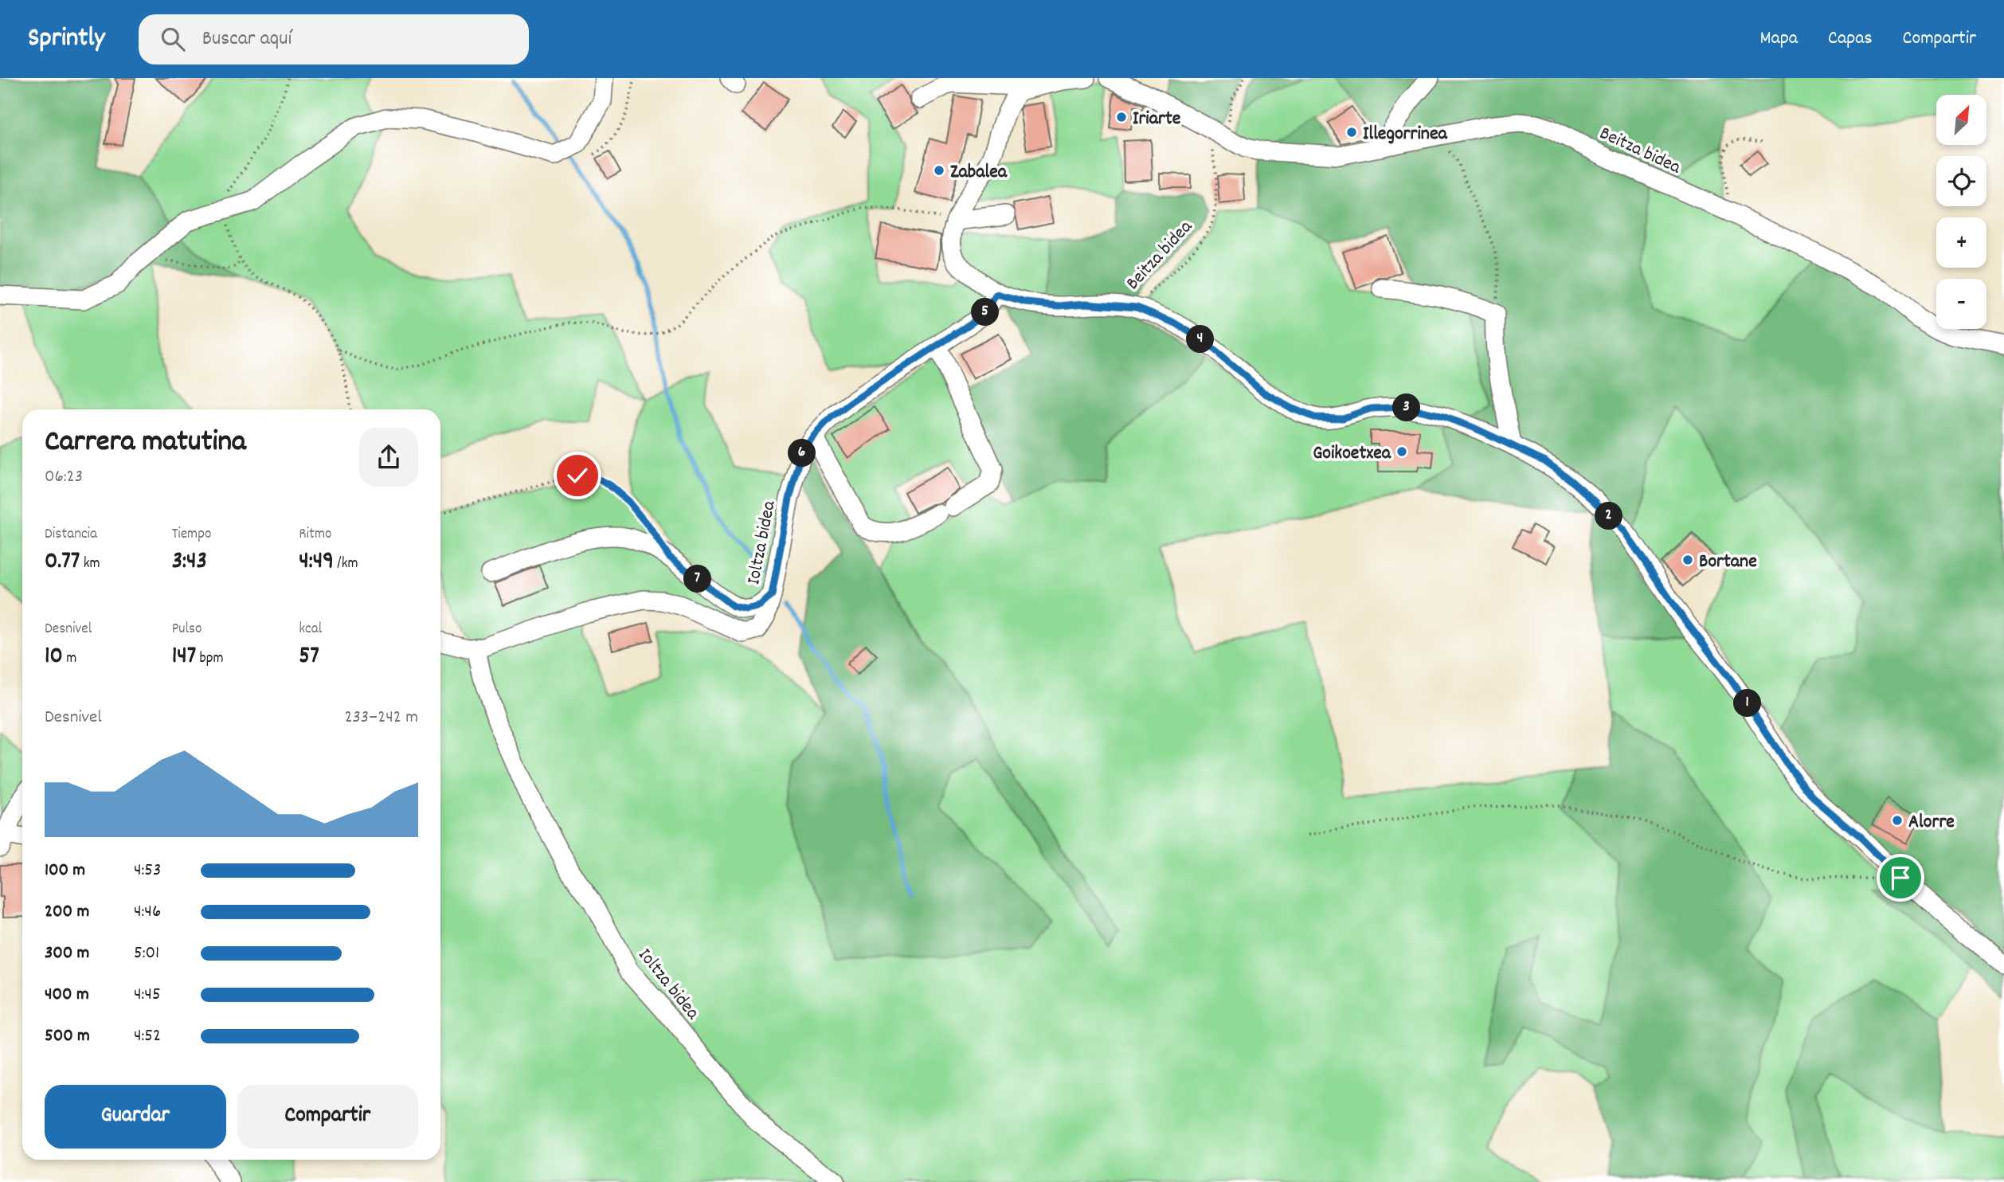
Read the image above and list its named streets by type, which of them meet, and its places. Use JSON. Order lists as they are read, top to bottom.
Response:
{
  "streets": {
    "street": ["Beitza bidea", "Ioltza bidea"]
  },
  "places": [
    "Iriarte",
    "Illegorrinea",
    "Zabalea",
    "Goikoetxea",
    "Bortane",
    "Alorre"
  ],
  "north": "top right",
  "page": {
    "header": "Sprintly",
    "search": "Buscar aquí",
    "nav": ["Mapa", "Capas", "Compartir"],
    "map_buttons": ["+", "−"],
    "pins": [
      "5",
      "4",
      "3",
      "6",
      "2",
      "7",
      "1"
    ],
    "heading": ["Carrera matutina", "06:23"],
    "stats": [
      ["Distancia", "0.77 km"],
      ["Tiempo", "3:43"],
      ["Ritmo", "4:49 /km"],
      ["Desnivel", "10 m"],
      ["Pulso", "147 bpm"],
      ["kcal", "57"]
    ],
    "chart": ["Desnivel", "233–242 m"],
    "list": [
      {
        "name": "100 m",
        "note": "4:53"
      },
      {
        "name": "200 m",
        "note": "4:46"
      },
      {
        "name": "300 m",
        "note": "5:01"
      },
      {
        "name": "400 m",
        "note": "4:45"
      },
      {
        "name": "500 m",
        "note": "4:52"
      }
    ],
    "buttons": ["Guardar", "Compartir"]
  }
}
